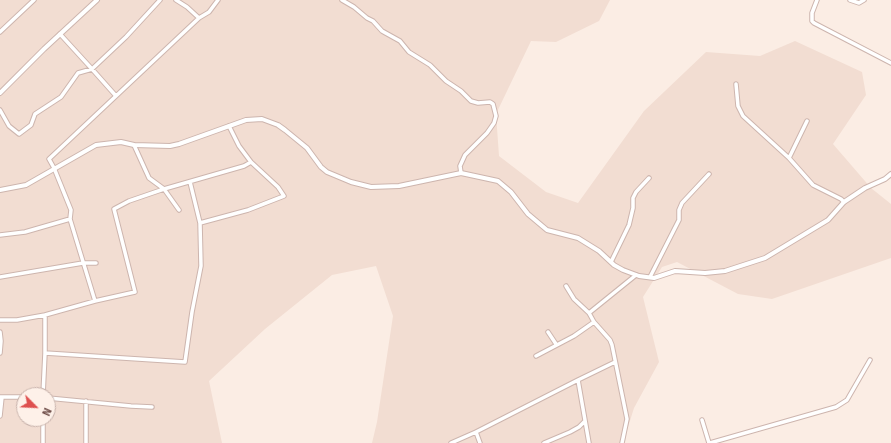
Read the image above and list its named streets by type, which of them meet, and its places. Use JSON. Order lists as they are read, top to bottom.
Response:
{
  "north": "bottom right"
}
